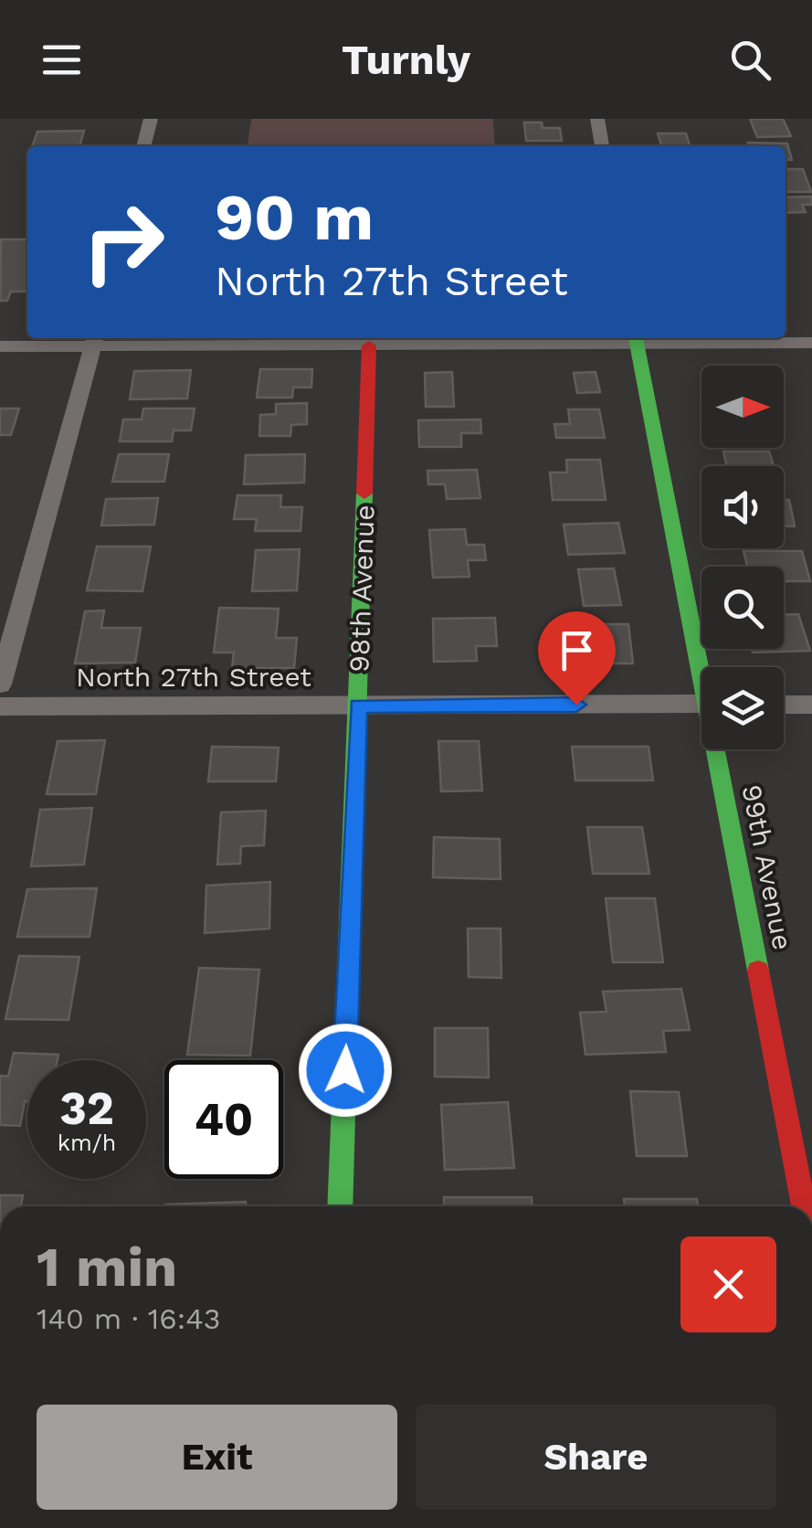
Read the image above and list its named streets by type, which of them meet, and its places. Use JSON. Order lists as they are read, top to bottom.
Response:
{
  "streets": {
    "street": ["98th Avenue", "North 27th Street", "99th Avenue"]
  },
  "crossings": [
    ["98th Avenue", "North 27th Street"]
  ],
  "north": "right",
  "page": {
    "header": "Turnly",
    "turn": ["90 m", "North 27th Street"],
    "speed": "32 km/h",
    "limit": "40",
    "heading": ["1 min", "140 m · 16:43"],
    "buttons": ["Exit", "Share"]
  }
}
